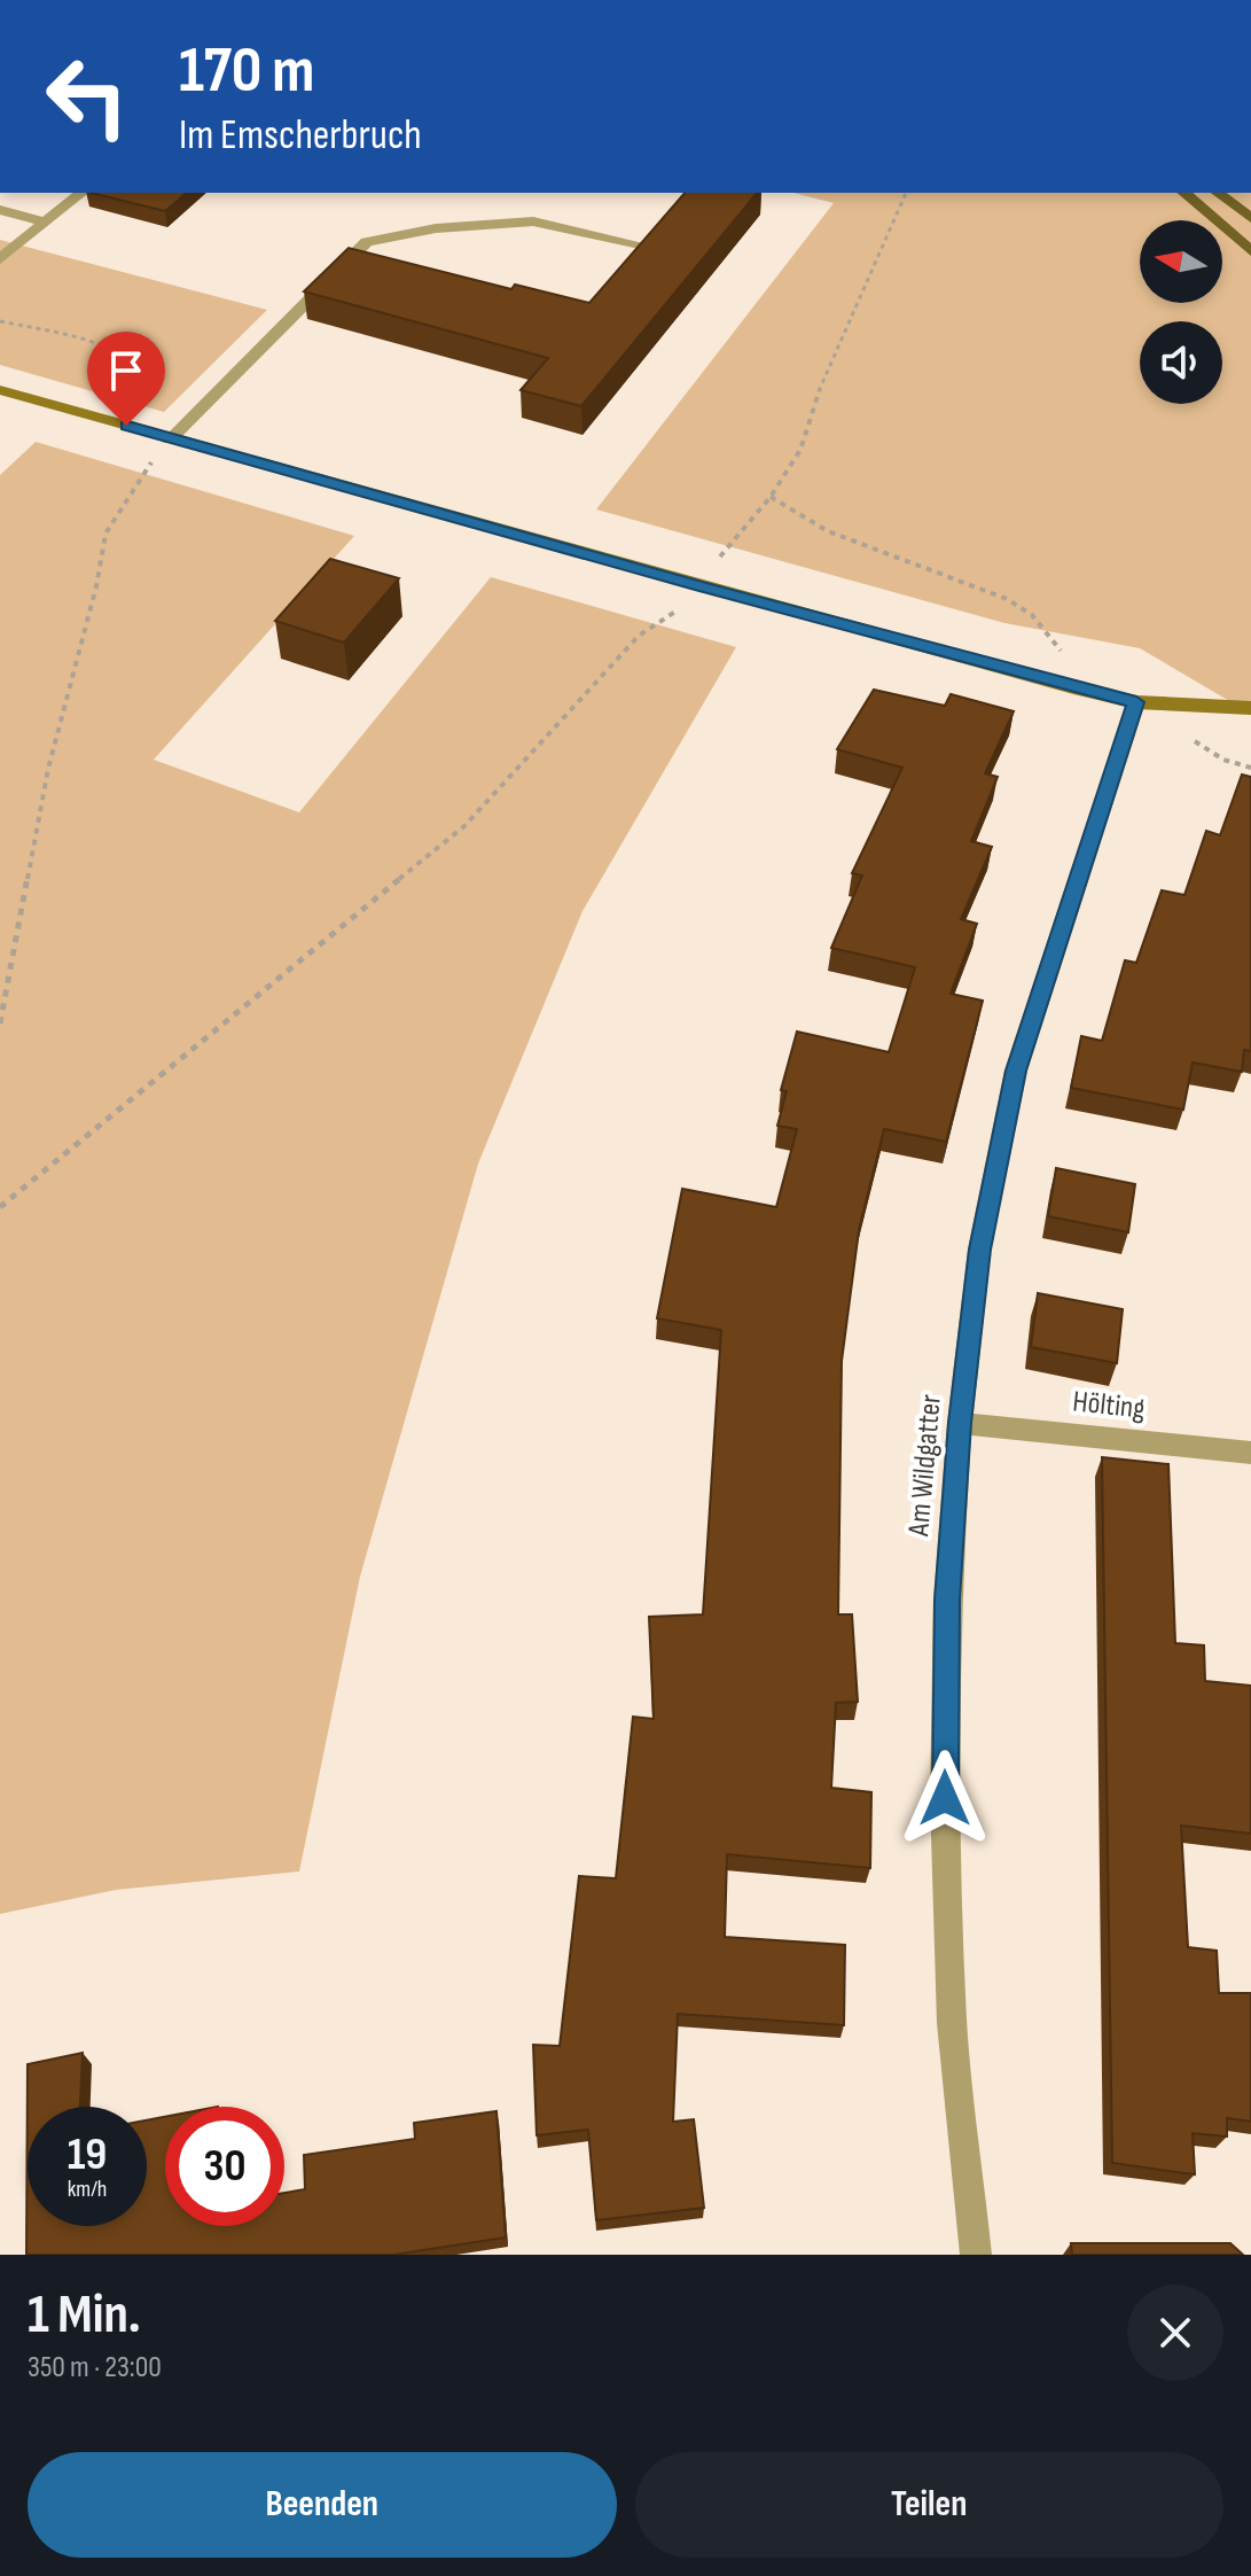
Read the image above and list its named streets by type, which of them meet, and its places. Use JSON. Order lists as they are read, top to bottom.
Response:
{
  "streets": {
    "street": ["Hölting", "Am Wildgatter"]
  },
  "crossings": [
    ["Hölting", "Am Wildgatter"]
  ],
  "north": "left",
  "page": {
    "turn": ["170 m", "Im Emscherbruch"],
    "speed": "19 km/h",
    "limit": "30",
    "heading": ["1 Min.", "350 m · 23:00"],
    "buttons": ["Beenden", "Teilen"]
  }
}
